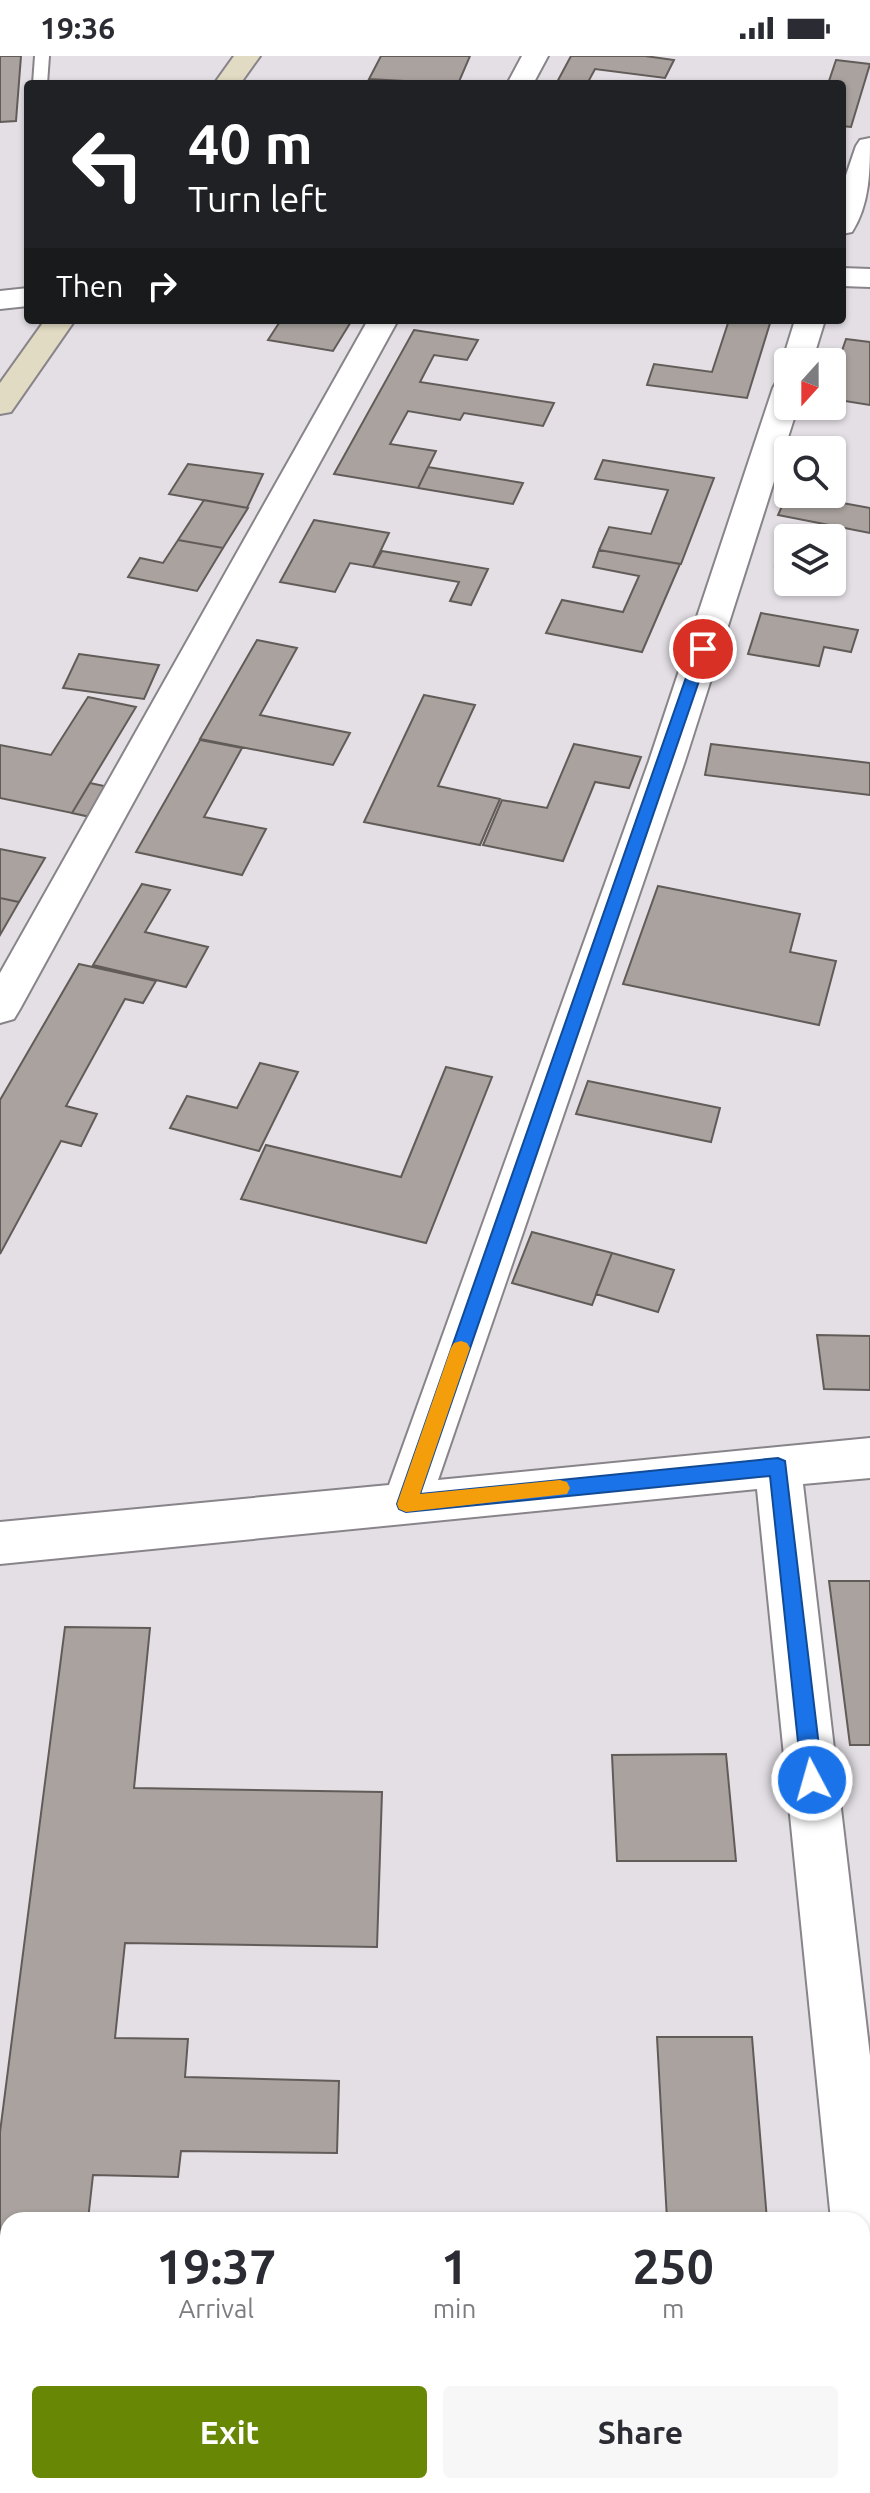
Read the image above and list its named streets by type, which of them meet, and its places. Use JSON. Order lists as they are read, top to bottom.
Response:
{
  "north": "bottom",
  "page": {
    "status": "19:36",
    "turn": ["40 m", "Turn left"],
    "then": "Then",
    "eta": [
      "19:37",
      "Arrival",
      "1",
      "min",
      "250",
      "m"
    ],
    "buttons": ["Exit", "Share"]
  }
}
